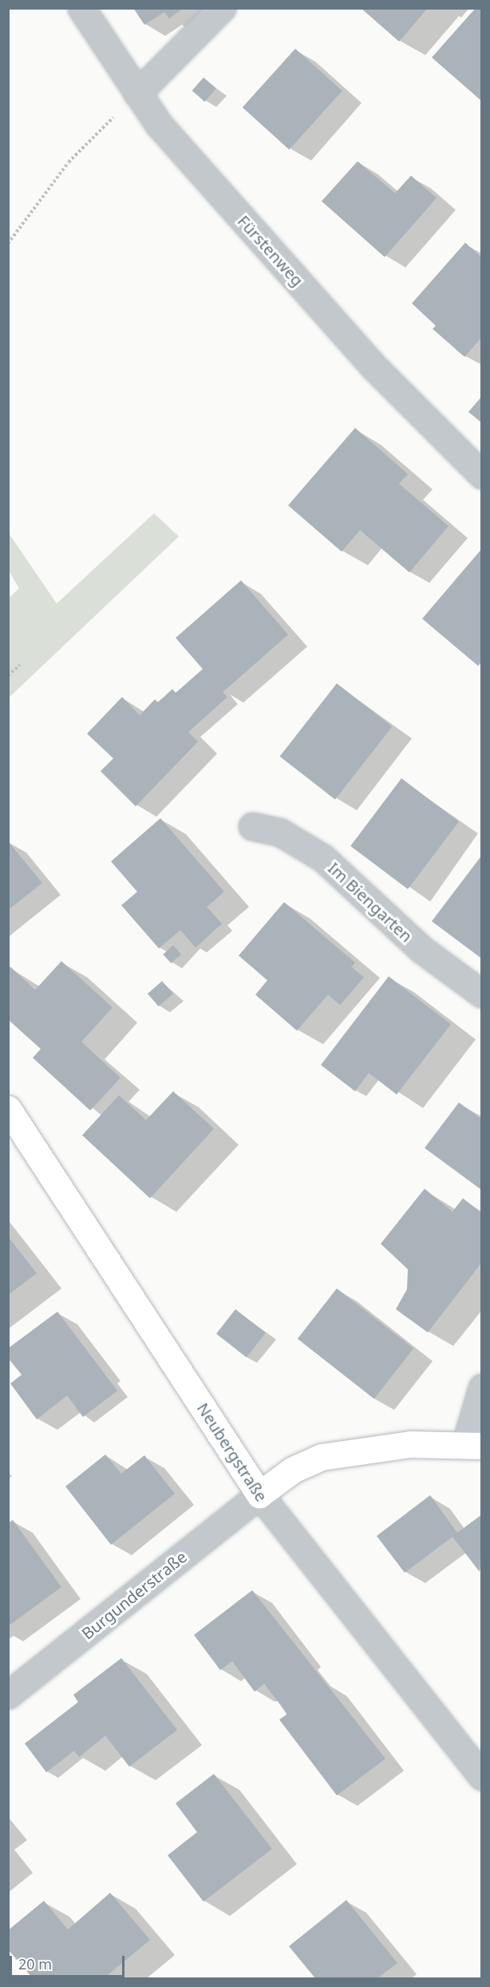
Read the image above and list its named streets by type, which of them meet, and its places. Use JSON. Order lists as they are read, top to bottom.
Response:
{
  "streets": {
    "street": [
      "Fürstenweg",
      "Im Biengarten",
      "Neubergstraße",
      "Burgunderstraße"
    ]
  },
  "crossings": [
    ["Neubergstraße", "Burgunderstraße"]
  ],
  "scale_bar": "20 m"
}
